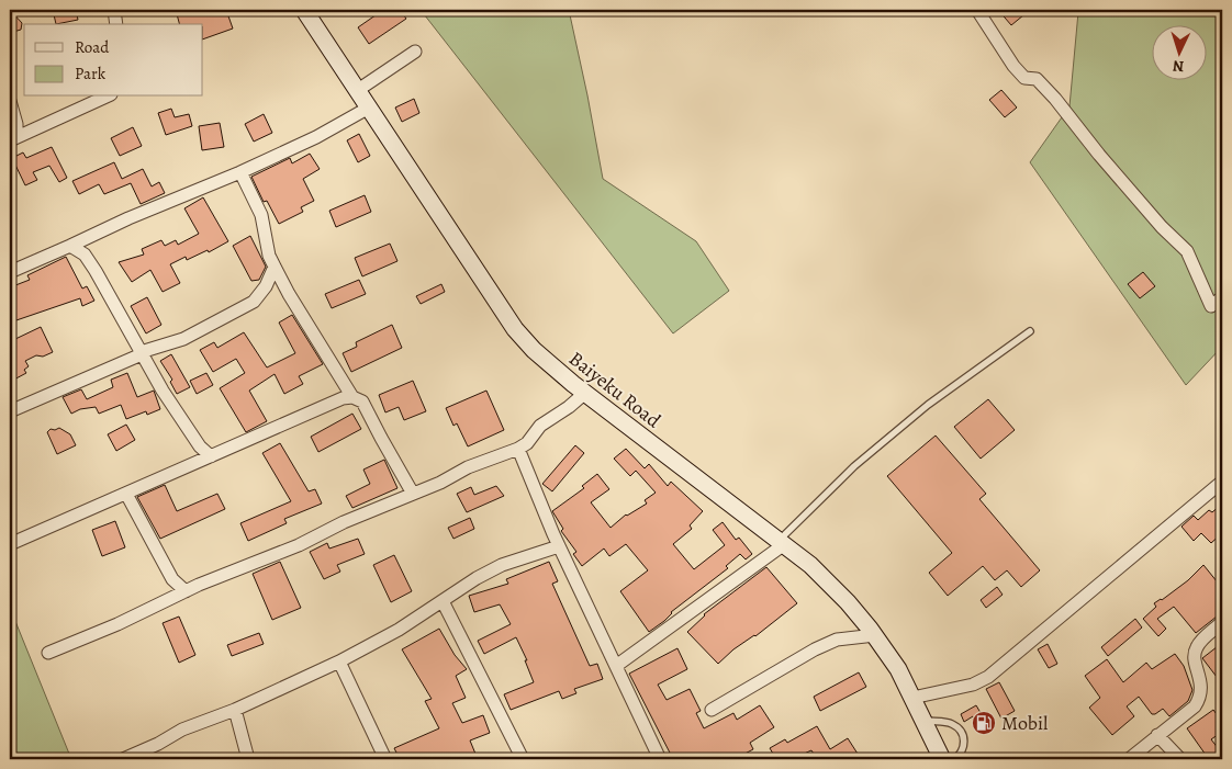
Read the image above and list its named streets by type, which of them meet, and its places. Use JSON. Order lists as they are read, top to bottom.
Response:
{
  "streets": {
    "main road": ["Baiyeku Road"]
  },
  "places": {
    "fuel station": ["Mobil"]
  },
  "legend": ["Road", "Park"],
  "north": "bottom"
}
